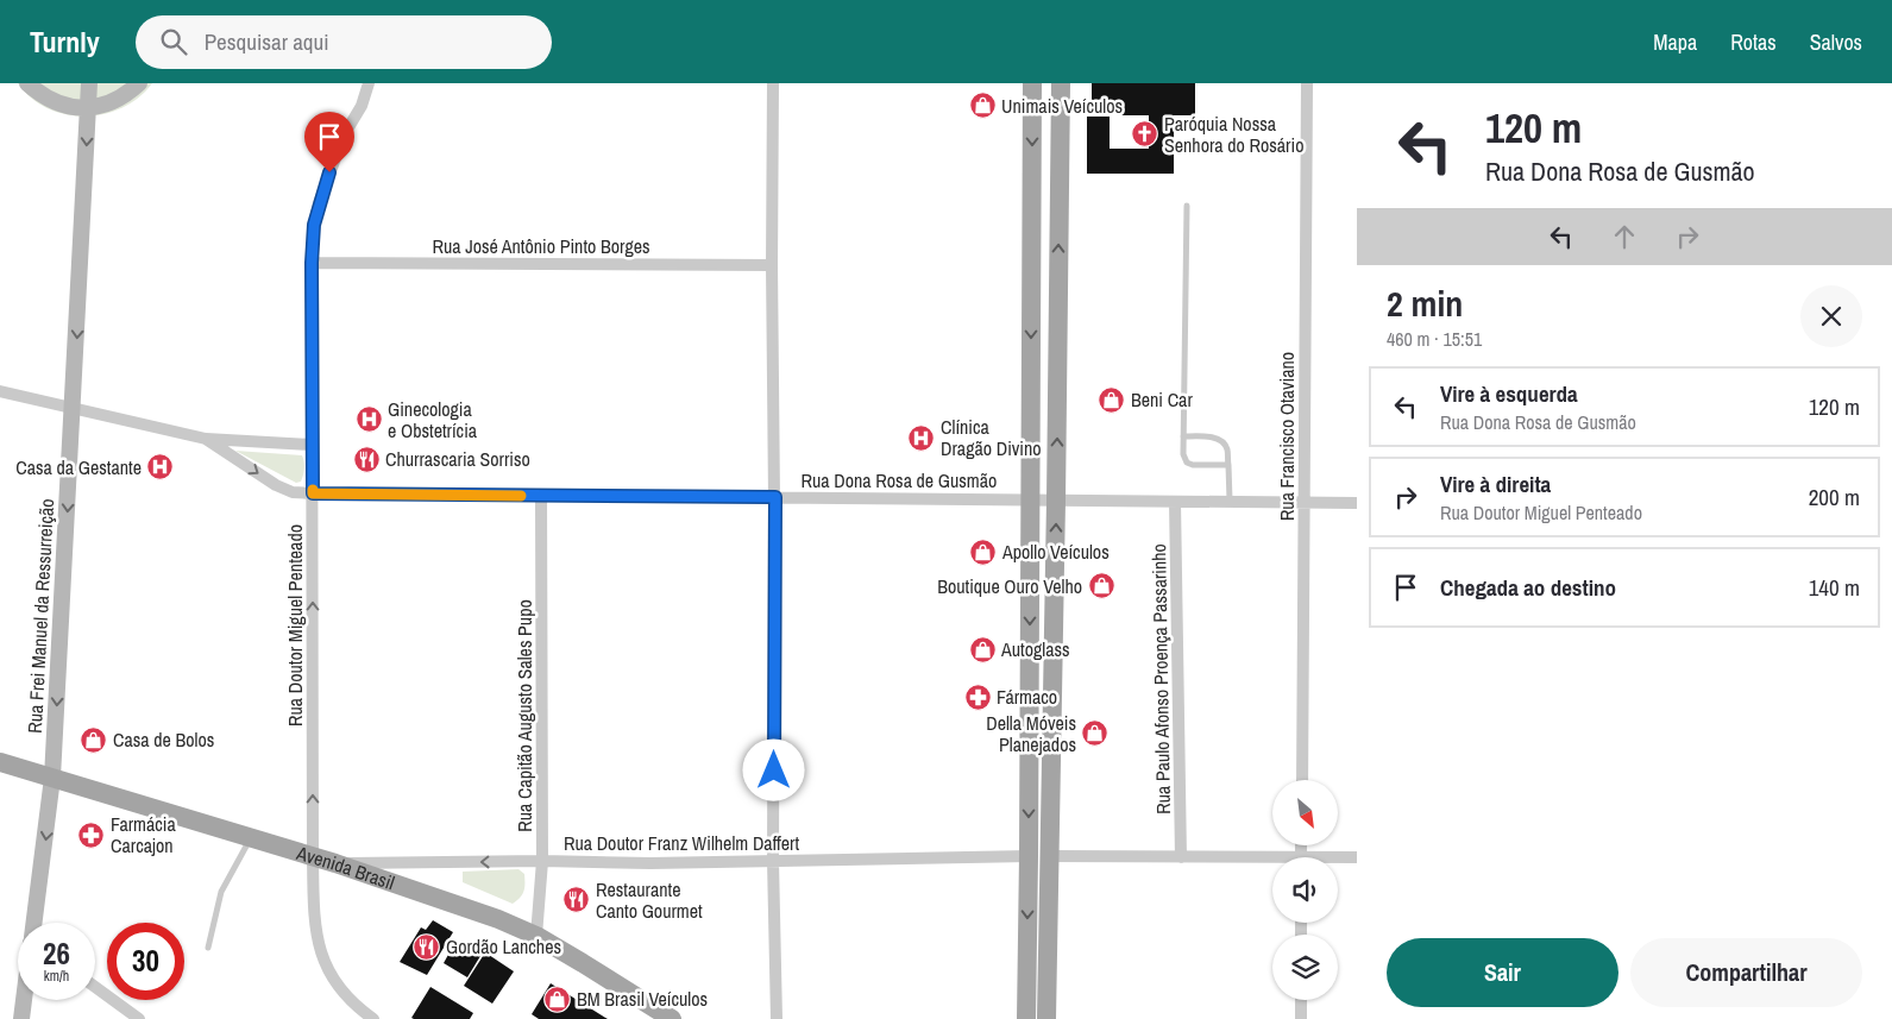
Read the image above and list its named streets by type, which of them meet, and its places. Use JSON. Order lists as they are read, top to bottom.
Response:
{
  "streets": {
    "main road": ["Rua Frei Manuel da Ressurreição", "Avenida Brasil"],
    "street": [
      "Rua José Antônio Pinto Borges",
      "Rua Francisco Otaviano",
      "Rua Dona Rosa de Gusmão",
      "Rua Doutor Miguel Penteado",
      "Rua Paulo Afonso Proença Passarinho",
      "Rua Capitão Augusto Sales Pupo",
      "Rua Doutor Franz Wilhelm Daffert"
    ]
  },
  "crossings": [
    ["Rua José Antônio Pinto Borges", "Rua Doutor Miguel Penteado"],
    ["Rua Francisco Otaviano", "Rua Dona Rosa de Gusmão"],
    ["Rua Dona Rosa de Gusmão", "Rua Frei Manuel da Ressurreição"],
    ["Rua Dona Rosa de Gusmão", "Rua Doutor Miguel Penteado"],
    ["Rua Dona Rosa de Gusmão", "Rua Paulo Afonso Proença Passarinho"],
    ["Rua Dona Rosa de Gusmão", "Rua Capitão Augusto Sales Pupo"],
    ["Rua Frei Manuel da Ressurreição", "Avenida Brasil"],
    ["Rua Doutor Miguel Penteado", "Avenida Brasil"],
    ["Rua Capitão Augusto Sales Pupo", "Rua Doutor Franz Wilhelm Daffert"],
    ["Rua Capitão Augusto Sales Pupo", "Avenida Brasil"],
    ["Rua Doutor Franz Wilhelm Daffert", "Avenida Brasil"]
  ],
  "one_way": ["Rua Frei Manuel da Ressurreição", "Rua Doutor Miguel Penteado"],
  "places": {
    "shop": [
      "Unimais Veículos",
      "Beni Car",
      "Apollo Veículos",
      "Boutique Ouro Velho",
      "Autoglass",
      "Della Móveis Planejados",
      "Casa de Bolos",
      "BM Brasil Veículos"
    ],
    "church": ["Paróquia Nossa Senhora do Rosário"],
    "hospital": ["Ginecologia e Obstetrícia", "Clínica Dragão Divino", "Casa da Gestante"],
    "restaurant": ["Churrascaria Sorriso", "Restaurante Canto Gourmet", "Gordão Lanches"],
    "pharmacy": ["Fármaco", "Farmácia Carcajon"]
  },
  "north": "bottom right",
  "page": {
    "header": "Turnly",
    "search": "Pesquisar aqui",
    "nav": ["Mapa", "Rotas", "Salvos"],
    "turn": ["120 m", "Rua Dona Rosa de Gusmão"],
    "heading": ["2 min", "460 m · 15:51"],
    "list": [
      {
        "name": "Vire à esquerda",
        "note": "Rua Dona Rosa de Gusmão",
        "value": "120 m"
      },
      {
        "name": "Vire à direita",
        "note": "Rua Doutor Miguel Penteado",
        "value": "200 m"
      },
      {
        "name": "Chegada ao destino",
        "value": "140 m"
      }
    ],
    "speed": "26 km/h",
    "limit": "30",
    "buttons": ["Sair", "Compartilhar"]
  }
}
